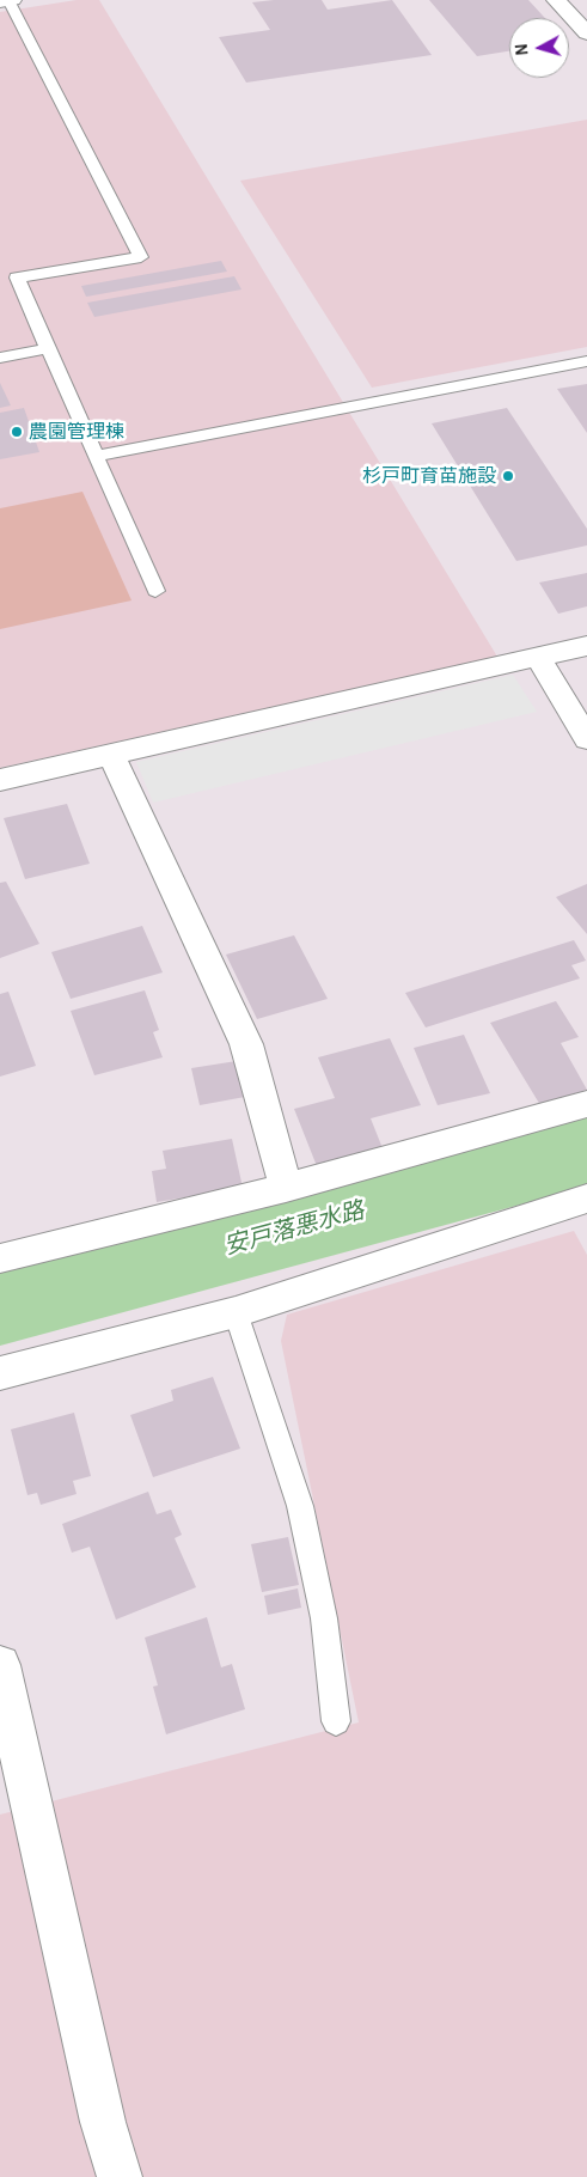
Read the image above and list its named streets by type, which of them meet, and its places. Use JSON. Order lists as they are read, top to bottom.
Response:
{
  "water": ["安戸落悪水路"],
  "places": ["農園管理棟", "杉戸町育苗施設"],
  "north": "left"
}
